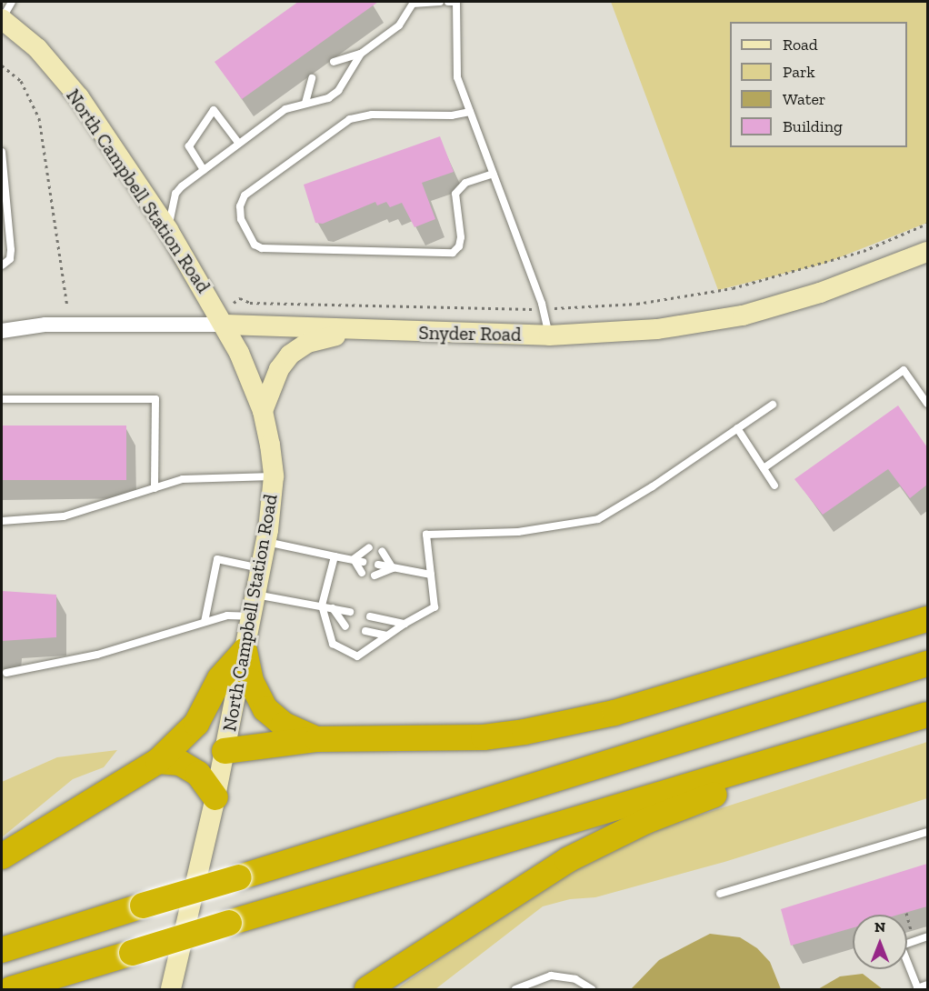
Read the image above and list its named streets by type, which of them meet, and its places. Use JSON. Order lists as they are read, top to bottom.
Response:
{
  "streets": {
    "street": ["North Campbell Station Road", "Snyder Road"]
  },
  "crossings": [
    ["North Campbell Station Road", "Snyder Road"]
  ],
  "legend": [
    "Road",
    "Park",
    "Water",
    "Building"
  ],
  "north": "top"
}
